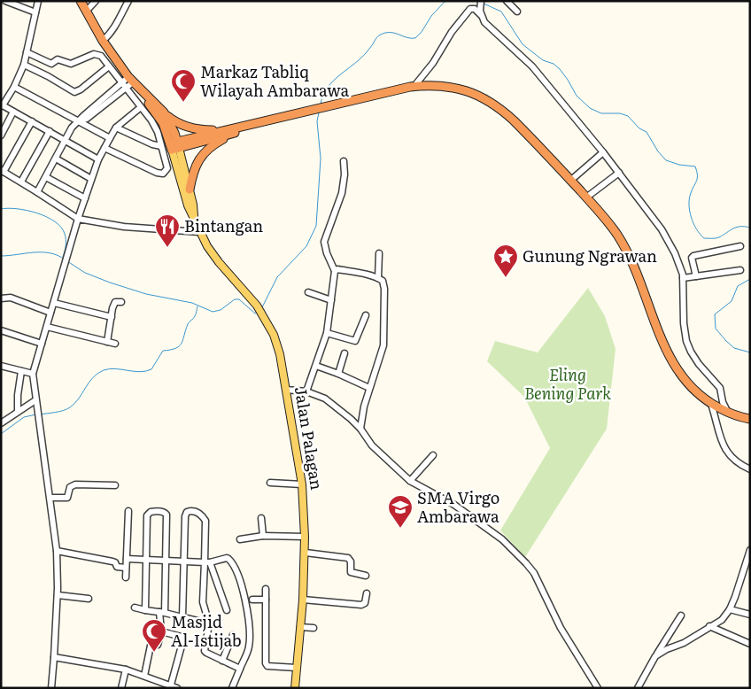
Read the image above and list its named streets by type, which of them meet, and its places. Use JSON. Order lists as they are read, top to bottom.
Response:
{
  "streets": {
    "highway": ["Jalan Palagan"]
  },
  "parks": ["Eling Bening Park"],
  "places": {
    "mosque": ["Markaz Tabliq Wilayah Ambarawa", "Masjid Al-Istijab"],
    "restaurant": ["Bintangan"],
    "place": ["Gunung Ngrawan"],
    "school or university": ["SMA Virgo Ambarawa"]
  }
}
